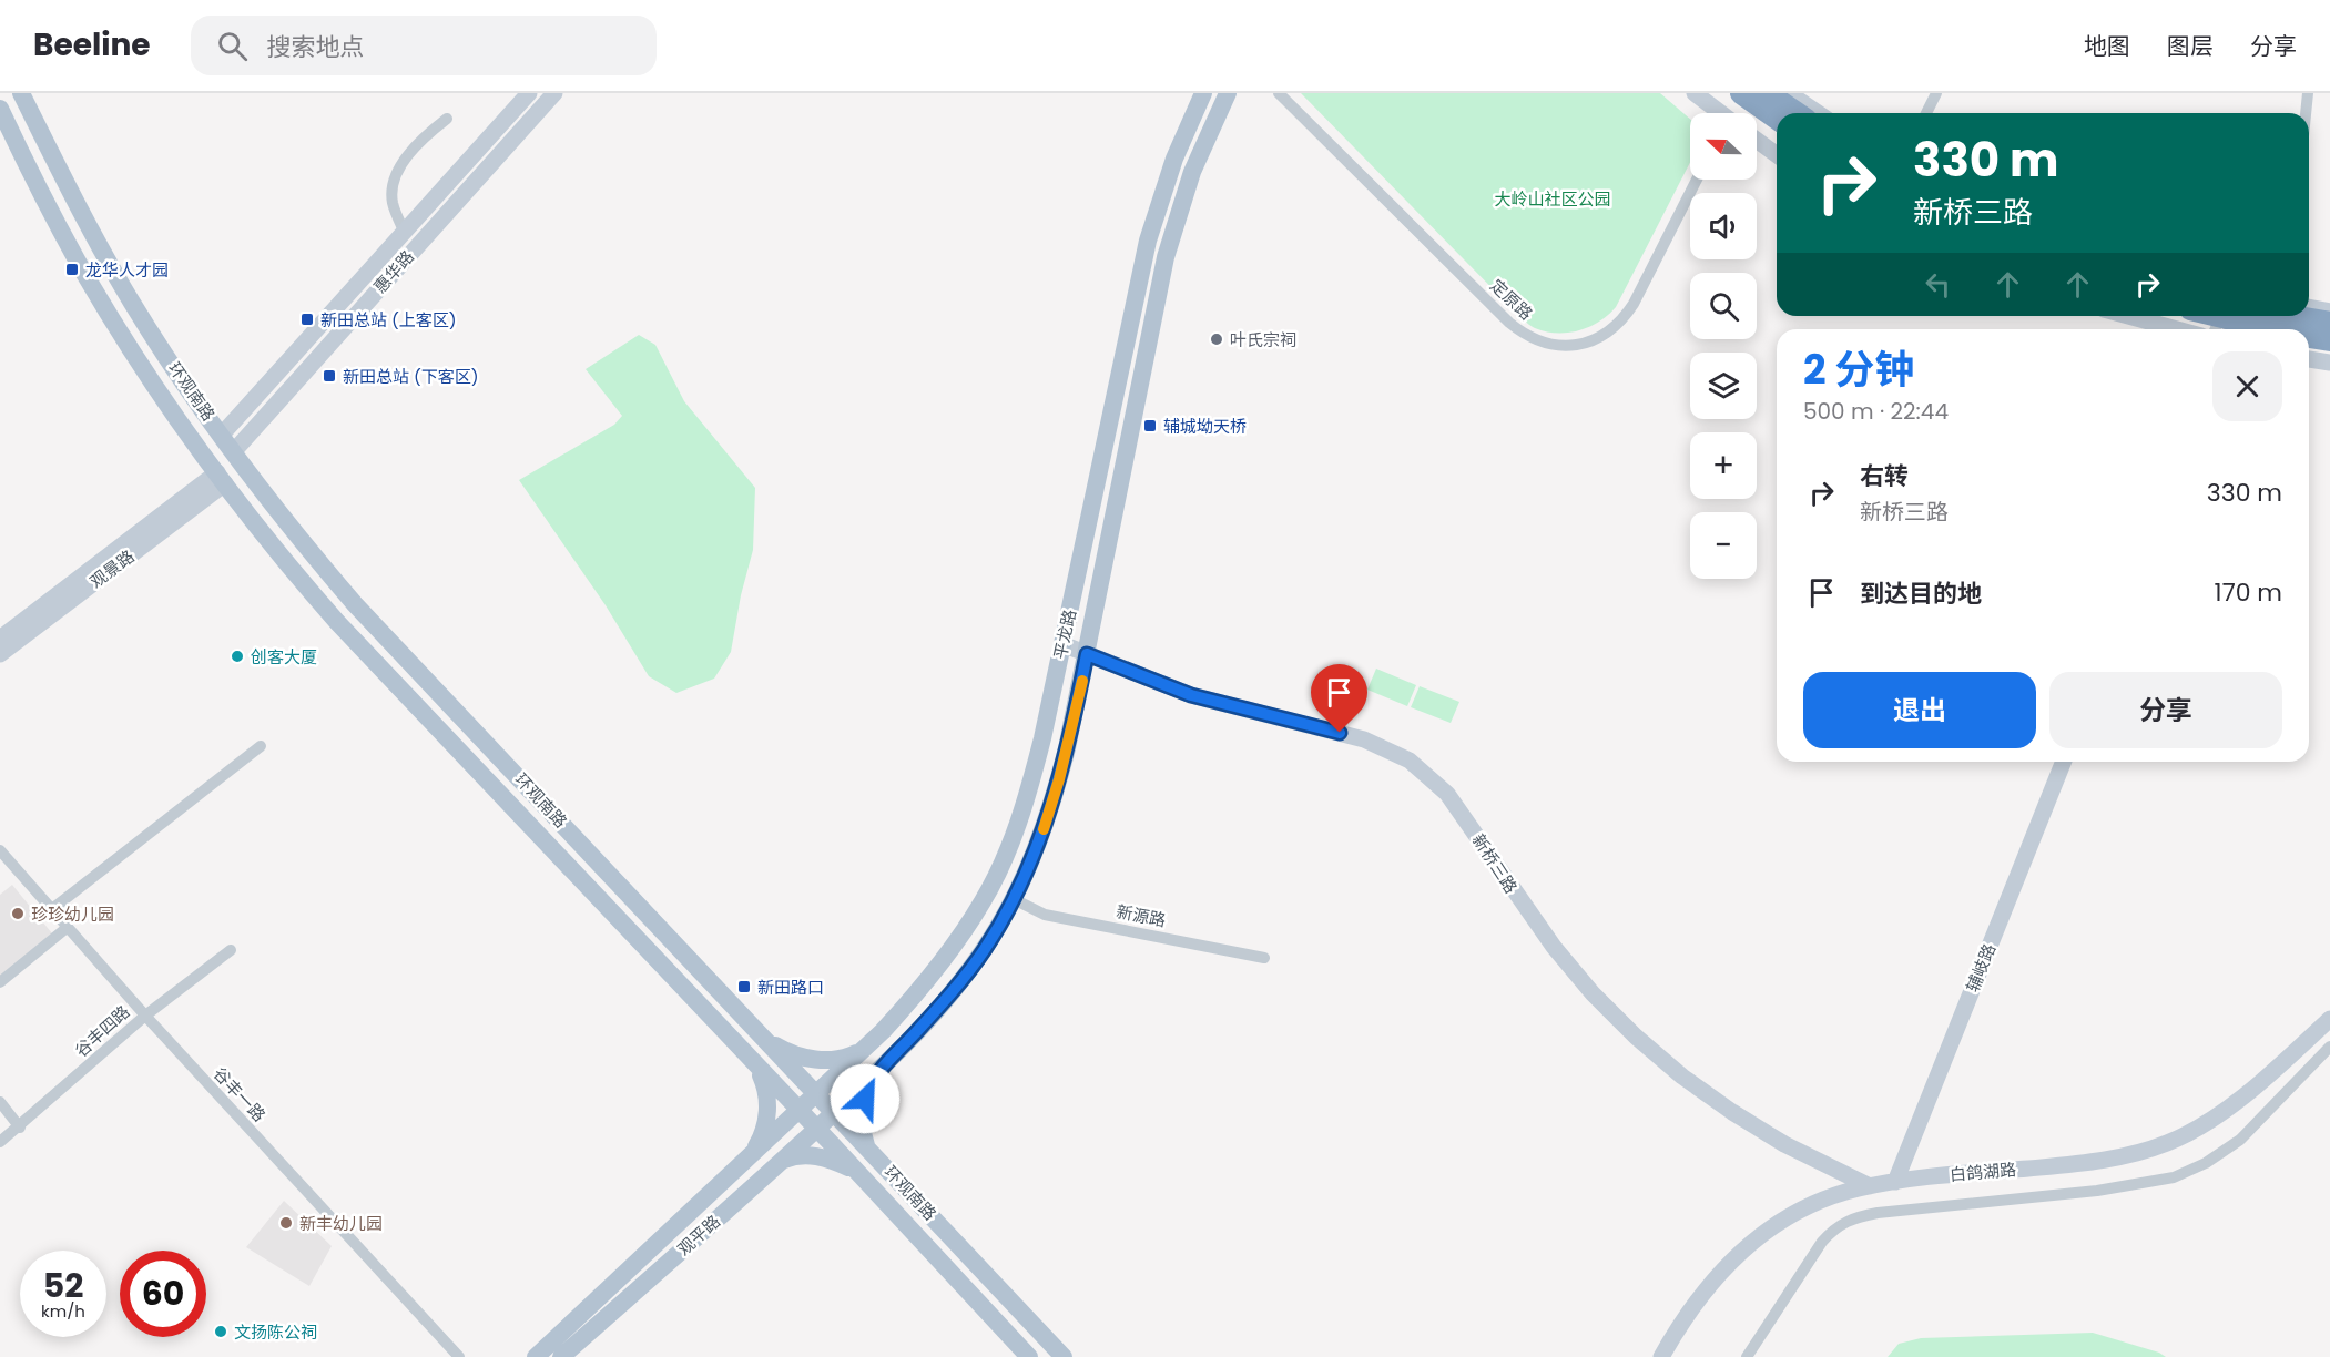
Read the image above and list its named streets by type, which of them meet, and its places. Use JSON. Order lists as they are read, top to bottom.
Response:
{
  "streets": {
    "main road": ["环观南路", "平龙路", "观平路"],
    "street": [
      "惠华路",
      "定原路",
      "观景路",
      "新桥三路",
      "新源路",
      "辅岐路",
      "谷丰四路",
      "谷丰一路",
      "白鸽湖路"
    ]
  },
  "crossings": [
    ["惠华路", "环观南路"],
    ["环观南路", "观景路"],
    ["环观南路", "平龙路"],
    ["环观南路", "观平路"],
    ["平龙路", "新桥三路"],
    ["平龙路", "新源路"],
    ["平龙路", "观平路"],
    ["新桥三路", "白鸽湖路"],
    ["辅岐路", "白鸽湖路"],
    ["谷丰四路", "谷丰一路"]
  ],
  "parks": ["大岭山社区公园"],
  "places": {
    "transit": [
      "龙华人才园",
      "新田总站 (上客区)",
      "新田总站 (下客区)",
      "辅城坳天桥",
      "新田路口"
    ],
    "other": [
      "叶氏宗祠",
      "创客大厦",
      "珍珍幼儿园",
      "新丰幼儿园",
      "文扬陈公祠"
    ]
  },
  "north": "left",
  "page": {
    "header": "Beeline",
    "search": "搜索地点",
    "nav": ["地图", "图层", "分享"],
    "map_buttons": ["+", "−"],
    "turn": ["330 m", "新桥三路"],
    "heading": ["2 分钟", "500 m · 22:44"],
    "list": [
      {
        "name": "右转",
        "note": "新桥三路",
        "value": "330 m"
      },
      {
        "name": "到达目的地",
        "value": "170 m"
      }
    ],
    "buttons": ["退出", "分享"],
    "speed": "52 km/h",
    "limit": "60"
  }
}
